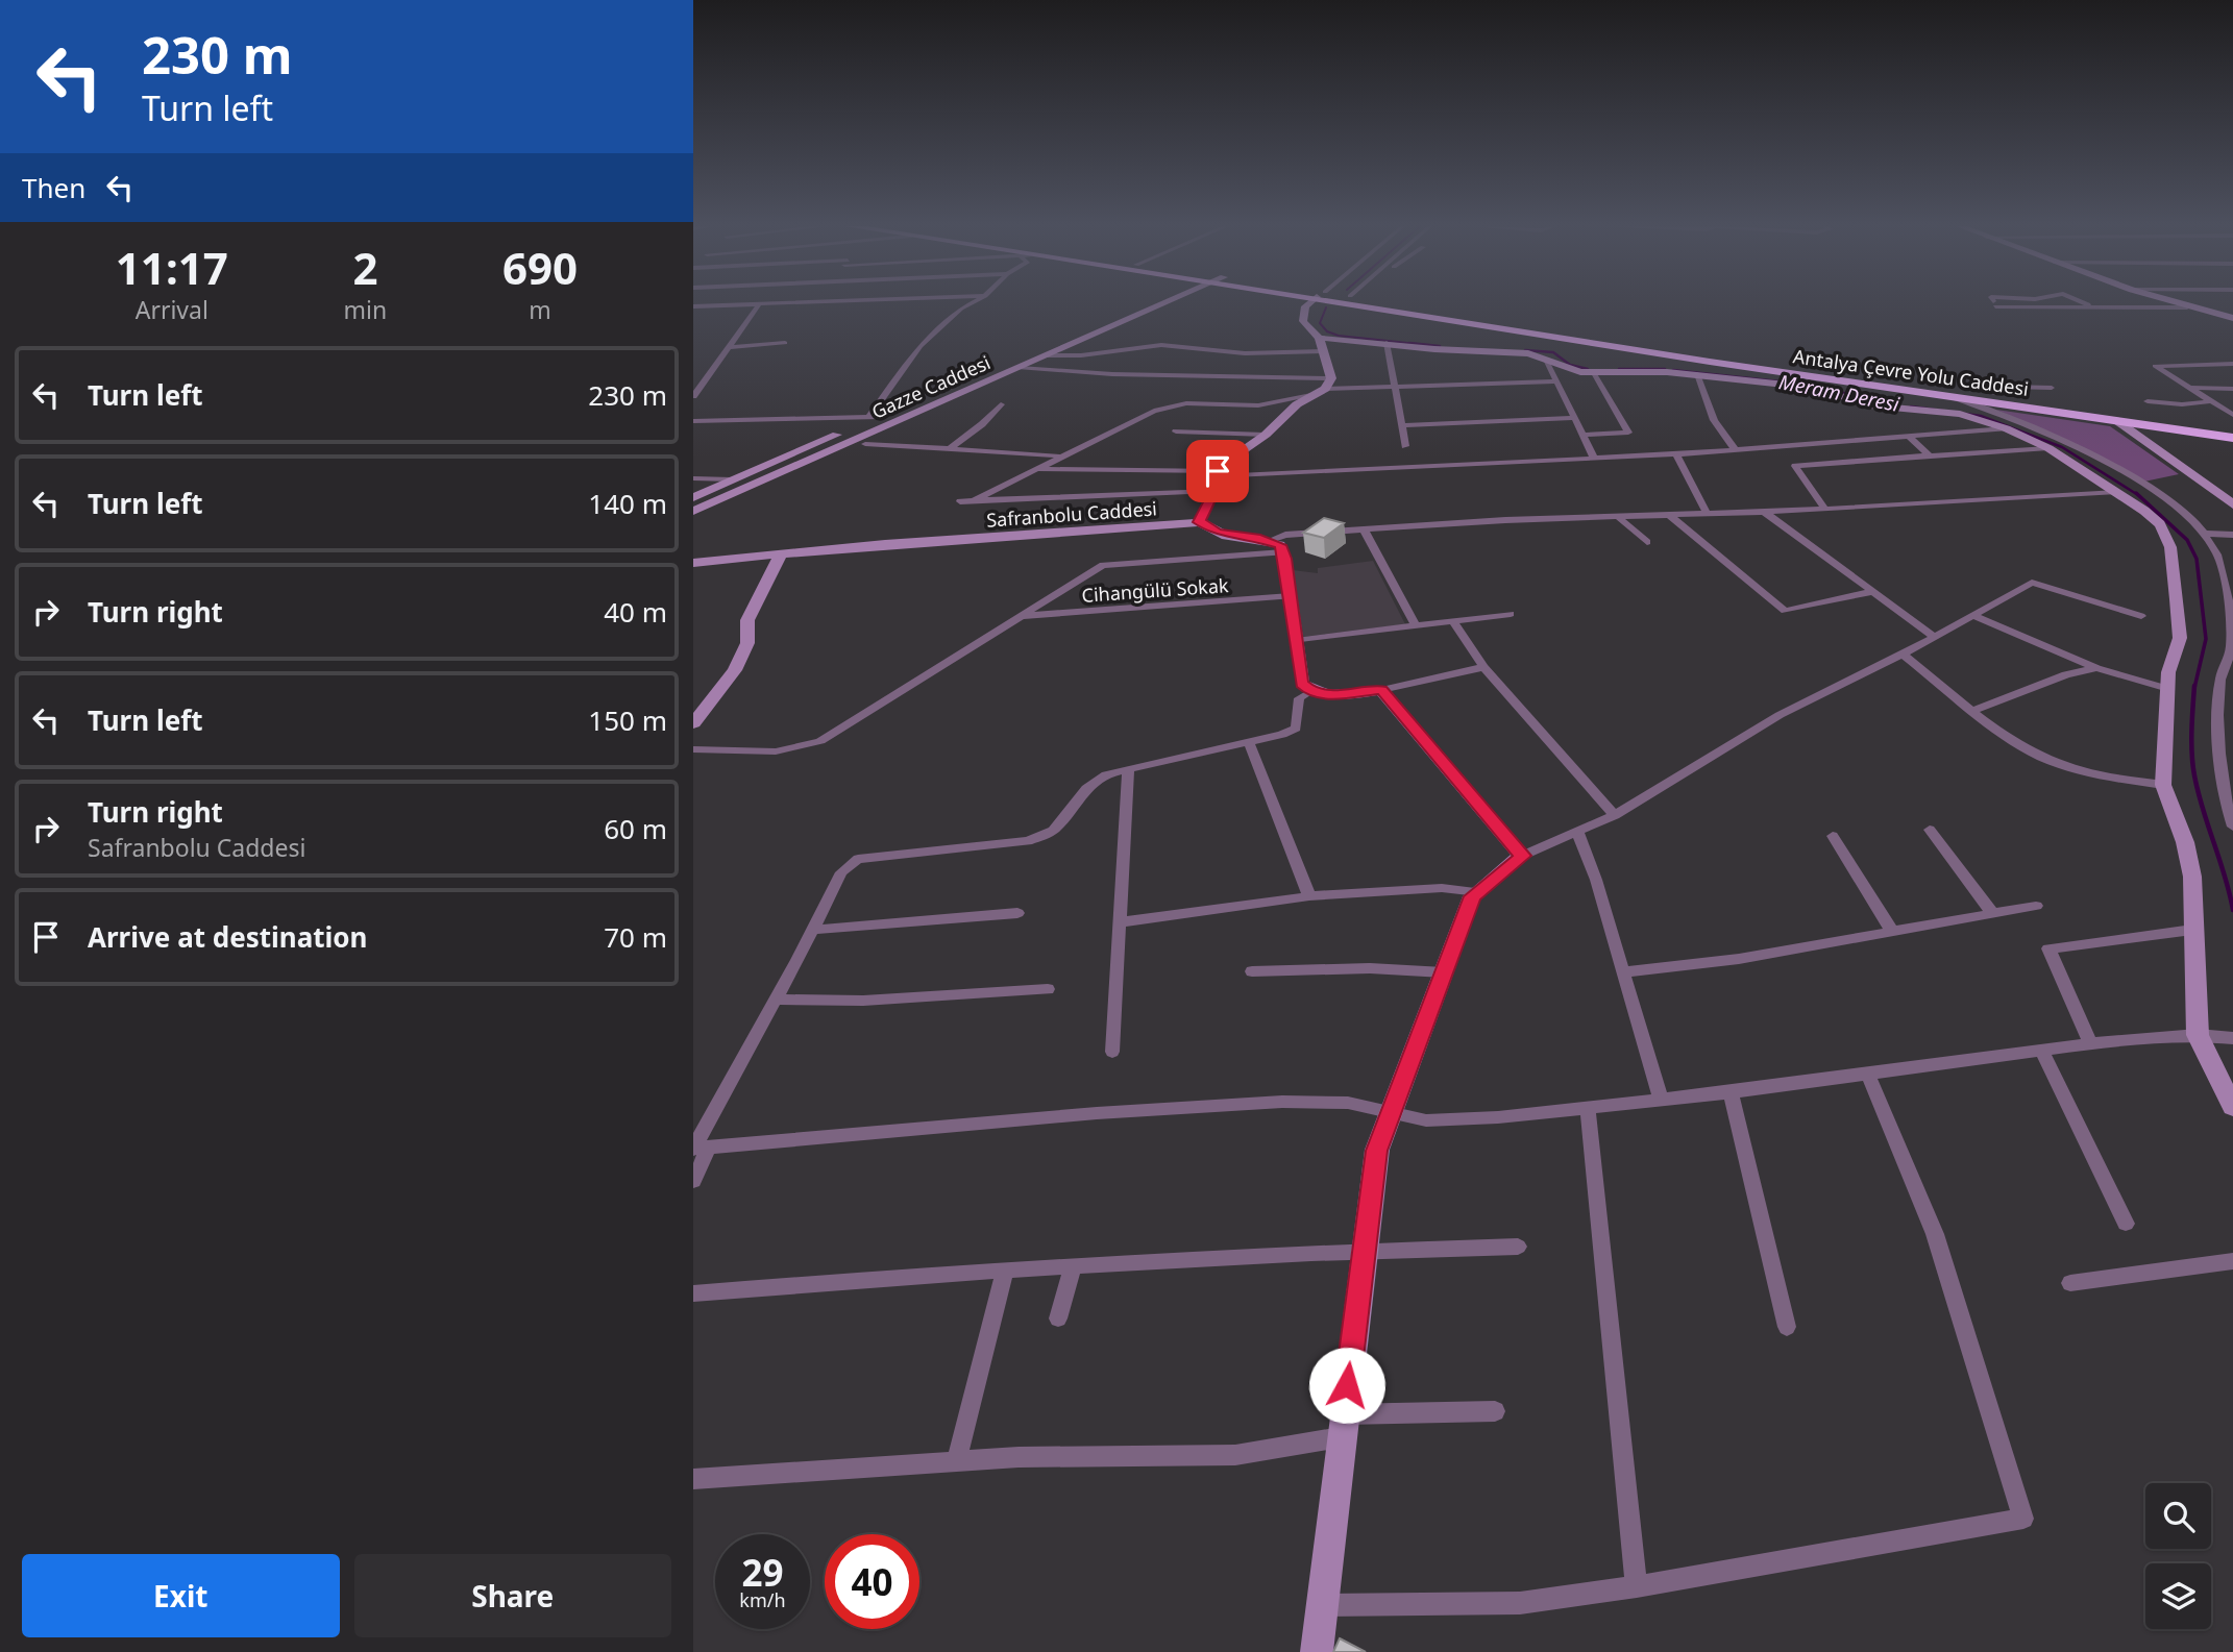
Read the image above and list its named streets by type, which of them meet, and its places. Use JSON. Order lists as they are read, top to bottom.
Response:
{
  "streets": {
    "highway": ["Antalya Çevre Yolu Caddesi"],
    "street": ["Gazze Caddesi", "Safranbolu Caddesi", "Cihangülü Sokak"]
  },
  "water": ["Meram Deresi"],
  "page": {
    "turn": ["230 m", "Turn left"],
    "then": "Then",
    "eta": [
      "11:17",
      "Arrival",
      "2",
      "min",
      "690",
      "m"
    ],
    "list": [
      {
        "name": "Turn left",
        "value": "230 m"
      },
      {
        "name": "Turn left",
        "value": "140 m"
      },
      {
        "name": "Turn right",
        "value": "40 m"
      },
      {
        "name": "Turn left",
        "value": "150 m"
      },
      {
        "name": "Turn right",
        "note": "Safranbolu Caddesi",
        "value": "60 m"
      },
      {
        "name": "Arrive at destination",
        "value": "70 m"
      }
    ],
    "speed": "29 km/h",
    "limit": "40",
    "buttons": ["Exit", "Share"]
  }
}
